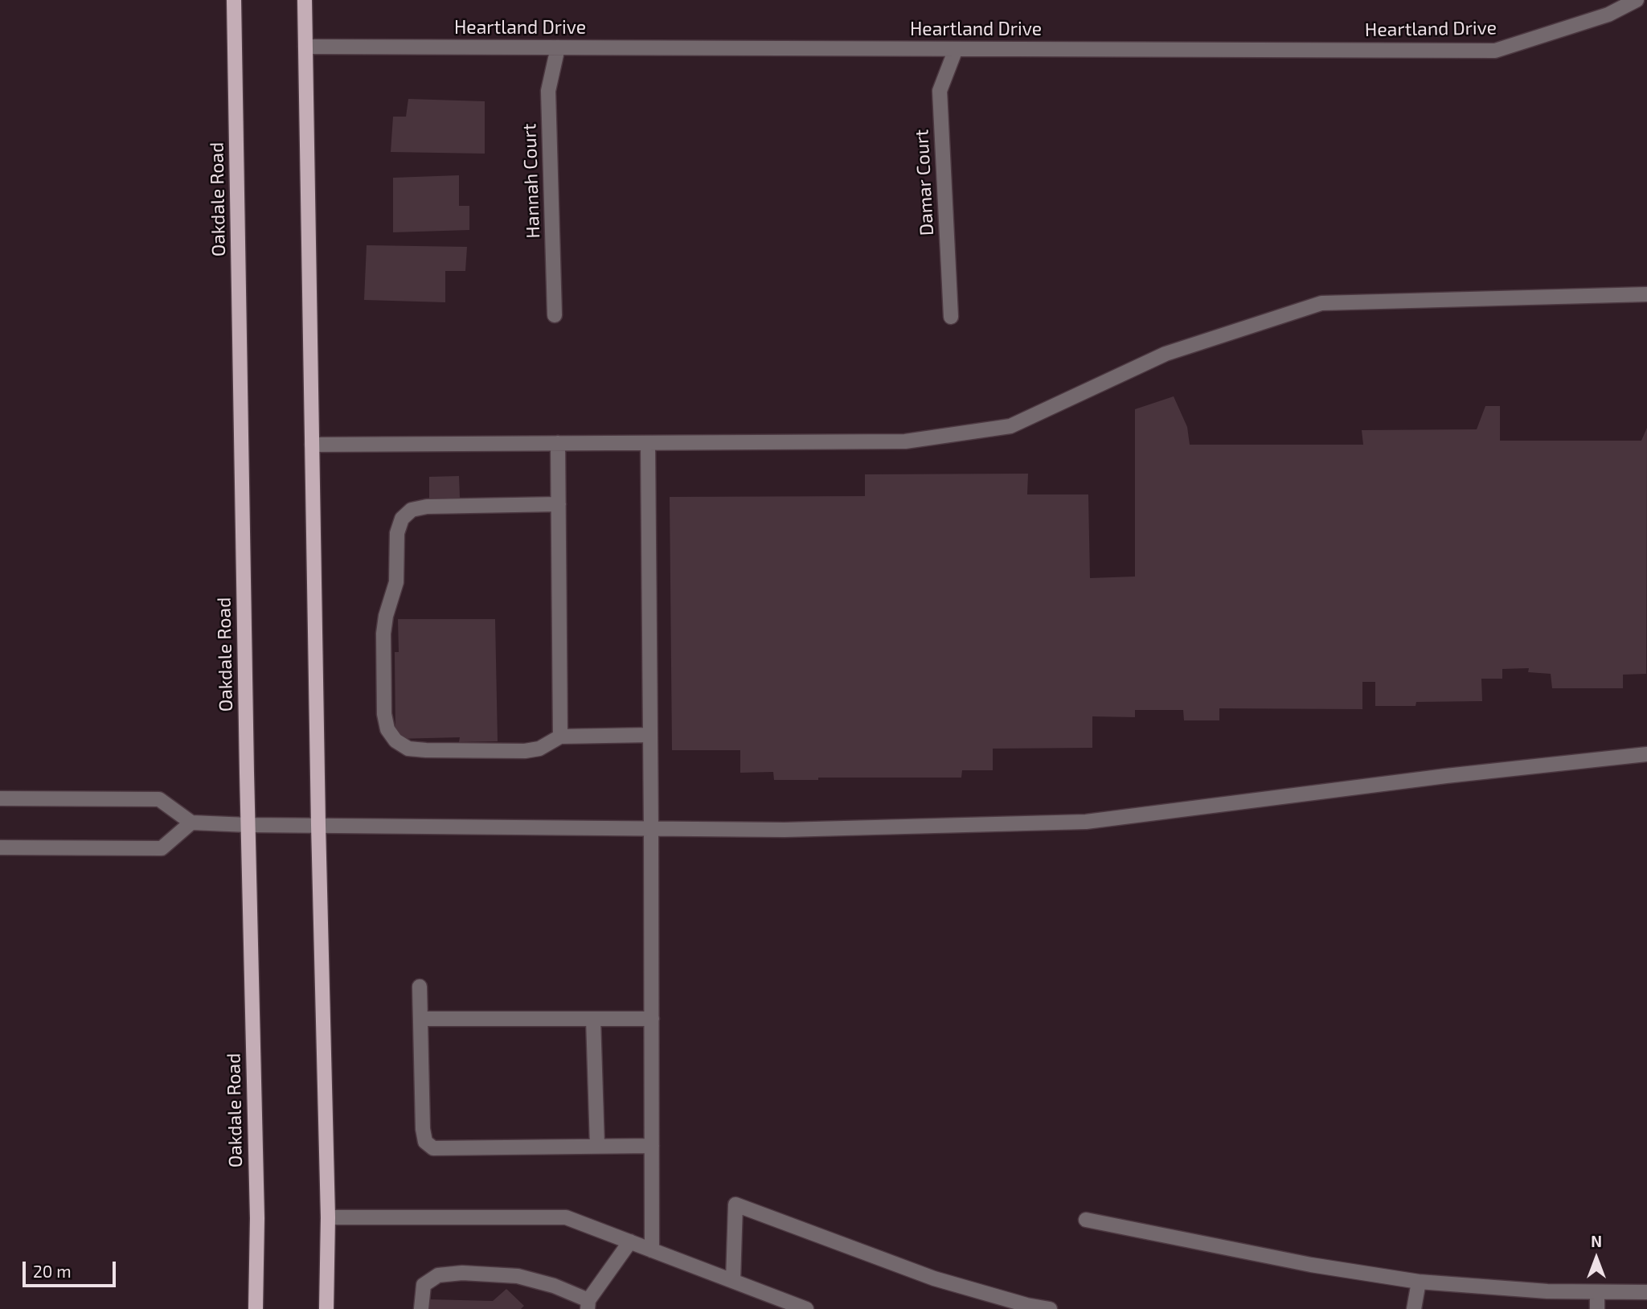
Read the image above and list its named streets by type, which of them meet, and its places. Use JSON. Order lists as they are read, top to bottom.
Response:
{
  "streets": {
    "main road": ["Oakdale Road"],
    "street": ["Heartland Drive", "Hannah Court", "Damar Court"]
  },
  "crossings": [
    ["Heartland Drive", "Hannah Court"],
    ["Heartland Drive", "Damar Court"]
  ],
  "scale_bar": "20 m",
  "north": "top"
}
